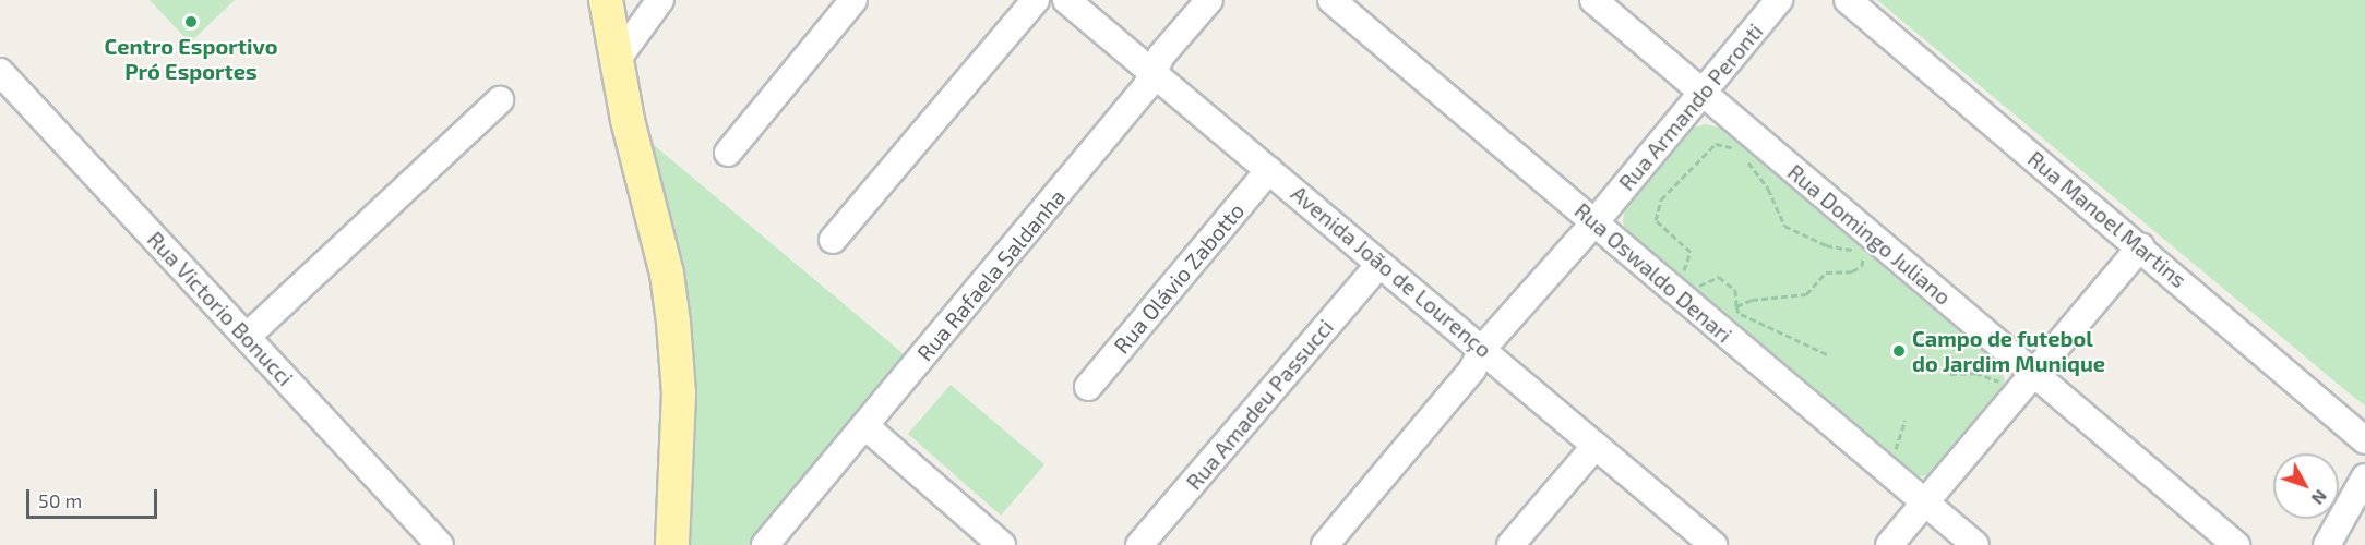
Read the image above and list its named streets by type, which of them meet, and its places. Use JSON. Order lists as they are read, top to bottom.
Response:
{
  "streets": {
    "street": [
      "Rua Armando Peronti",
      "Rua Manoel Martins",
      "Rua Domingo Juliano",
      "Avenida João de Lourenço",
      "Rua Oswaldo Denari",
      "Rua Rafaela Saldanha",
      "Rua Olávio Zabotto",
      "Rua Victorio Bonucci",
      "Rua Amadeu Passucci"
    ]
  },
  "crossings": [
    ["Rua Armando Peronti", "Rua Domingo Juliano"],
    ["Rua Armando Peronti", "Avenida João de Lourenço"],
    ["Rua Armando Peronti", "Rua Oswaldo Denari"],
    ["Avenida João de Lourenço", "Rua Rafaela Saldanha"],
    ["Avenida João de Lourenço", "Rua Olávio Zabotto"],
    ["Avenida João de Lourenço", "Rua Amadeu Passucci"]
  ],
  "places": ["Centro Esportivo Pró Esportes", "Campo de futebol do Jardim Munique"],
  "scale_bar": "50 m",
  "north": "bottom right"
}
